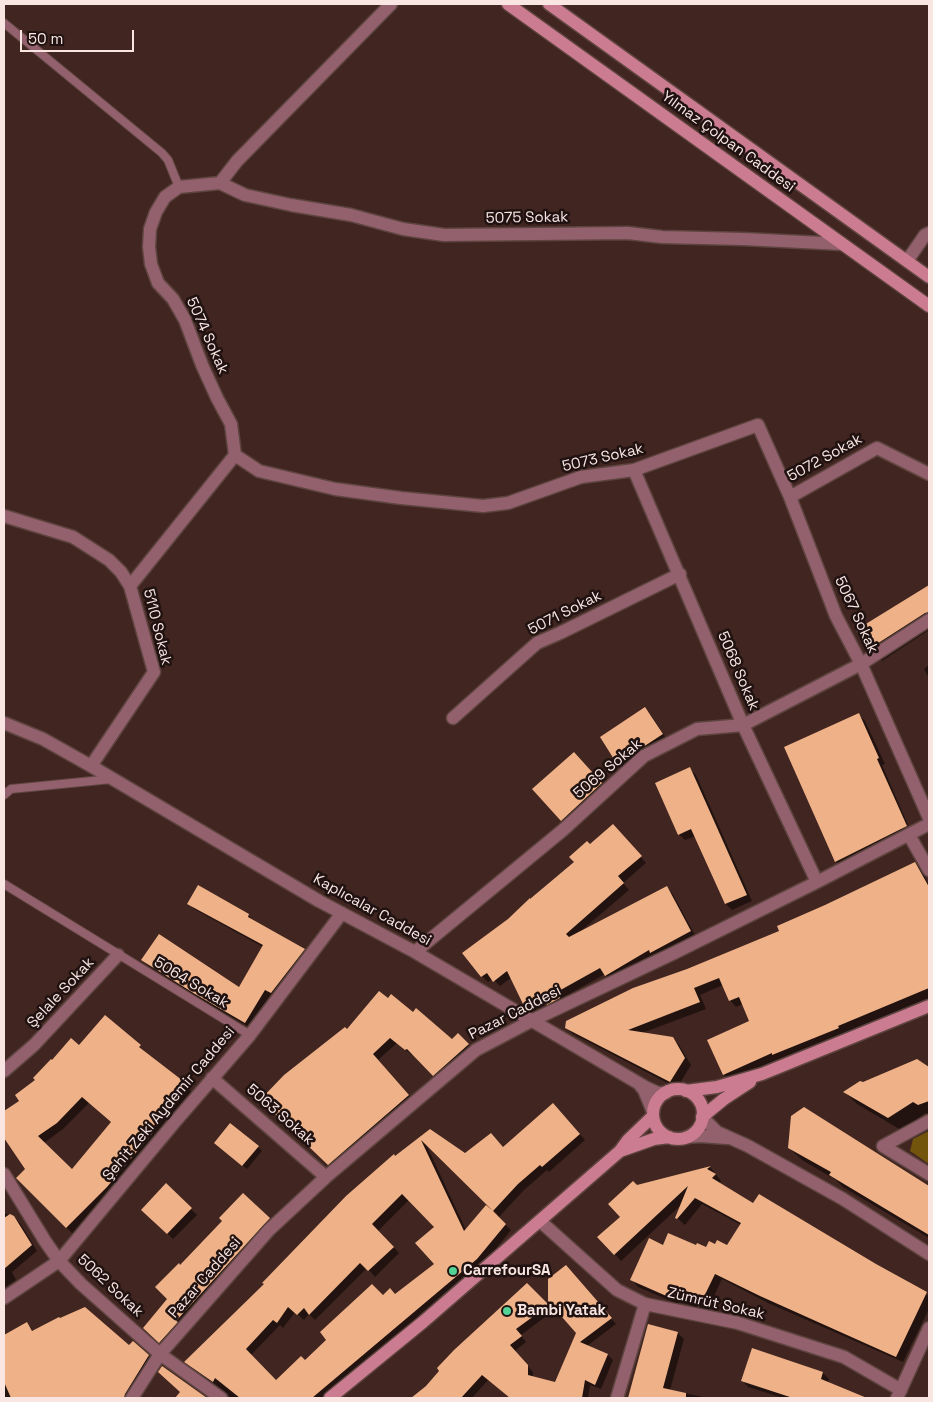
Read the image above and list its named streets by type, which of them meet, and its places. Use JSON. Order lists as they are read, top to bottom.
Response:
{
  "streets": {
    "main road": ["Yılmaz Çolpan Caddesi"],
    "street": [
      "5075 Sokak",
      "5074 Sokak",
      "5073 Sokak",
      "5072 Sokak",
      "5071 Sokak",
      "5067 Sokak",
      "5110 Sokak",
      "5068 Sokak",
      "5069 Sokak",
      "Kaplıcalar Caddesi",
      "Şelale Sokak",
      "Pazar Caddesi",
      "Şehit Zeki Aydemir Caddesi",
      "5063 Sokak",
      "5062 Sokak",
      "Zümrüt Sokak"
    ],
    "lane": ["5064 Sokak"]
  },
  "crossings": [
    ["Yılmaz Çolpan Caddesi", "5075 Sokak"],
    ["5074 Sokak", "5073 Sokak"],
    ["5074 Sokak", "5110 Sokak"],
    ["5073 Sokak", "5067 Sokak"],
    ["5073 Sokak", "5110 Sokak"],
    ["5073 Sokak", "5068 Sokak"],
    ["5072 Sokak", "5067 Sokak"],
    ["5071 Sokak", "5068 Sokak"],
    ["5067 Sokak", "5069 Sokak"],
    ["5110 Sokak", "Kaplıcalar Caddesi"],
    ["5068 Sokak", "5069 Sokak"],
    ["5068 Sokak", "Pazar Caddesi"],
    ["5069 Sokak", "Kaplıcalar Caddesi"],
    ["Kaplıcalar Caddesi", "Pazar Caddesi"],
    ["Kaplıcalar Caddesi", "Şehit Zeki Aydemir Caddesi"],
    ["5064 Sokak", "Şelale Sokak"],
    ["5064 Sokak", "Şehit Zeki Aydemir Caddesi"],
    ["Pazar Caddesi", "5063 Sokak"],
    ["Pazar Caddesi", "5062 Sokak"],
    ["Şehit Zeki Aydemir Caddesi", "5063 Sokak"],
    ["Şehit Zeki Aydemir Caddesi", "5062 Sokak"]
  ],
  "places": ["CarrefourSA", "Bambi Yatak"],
  "scale_bar": "50 m"
}
